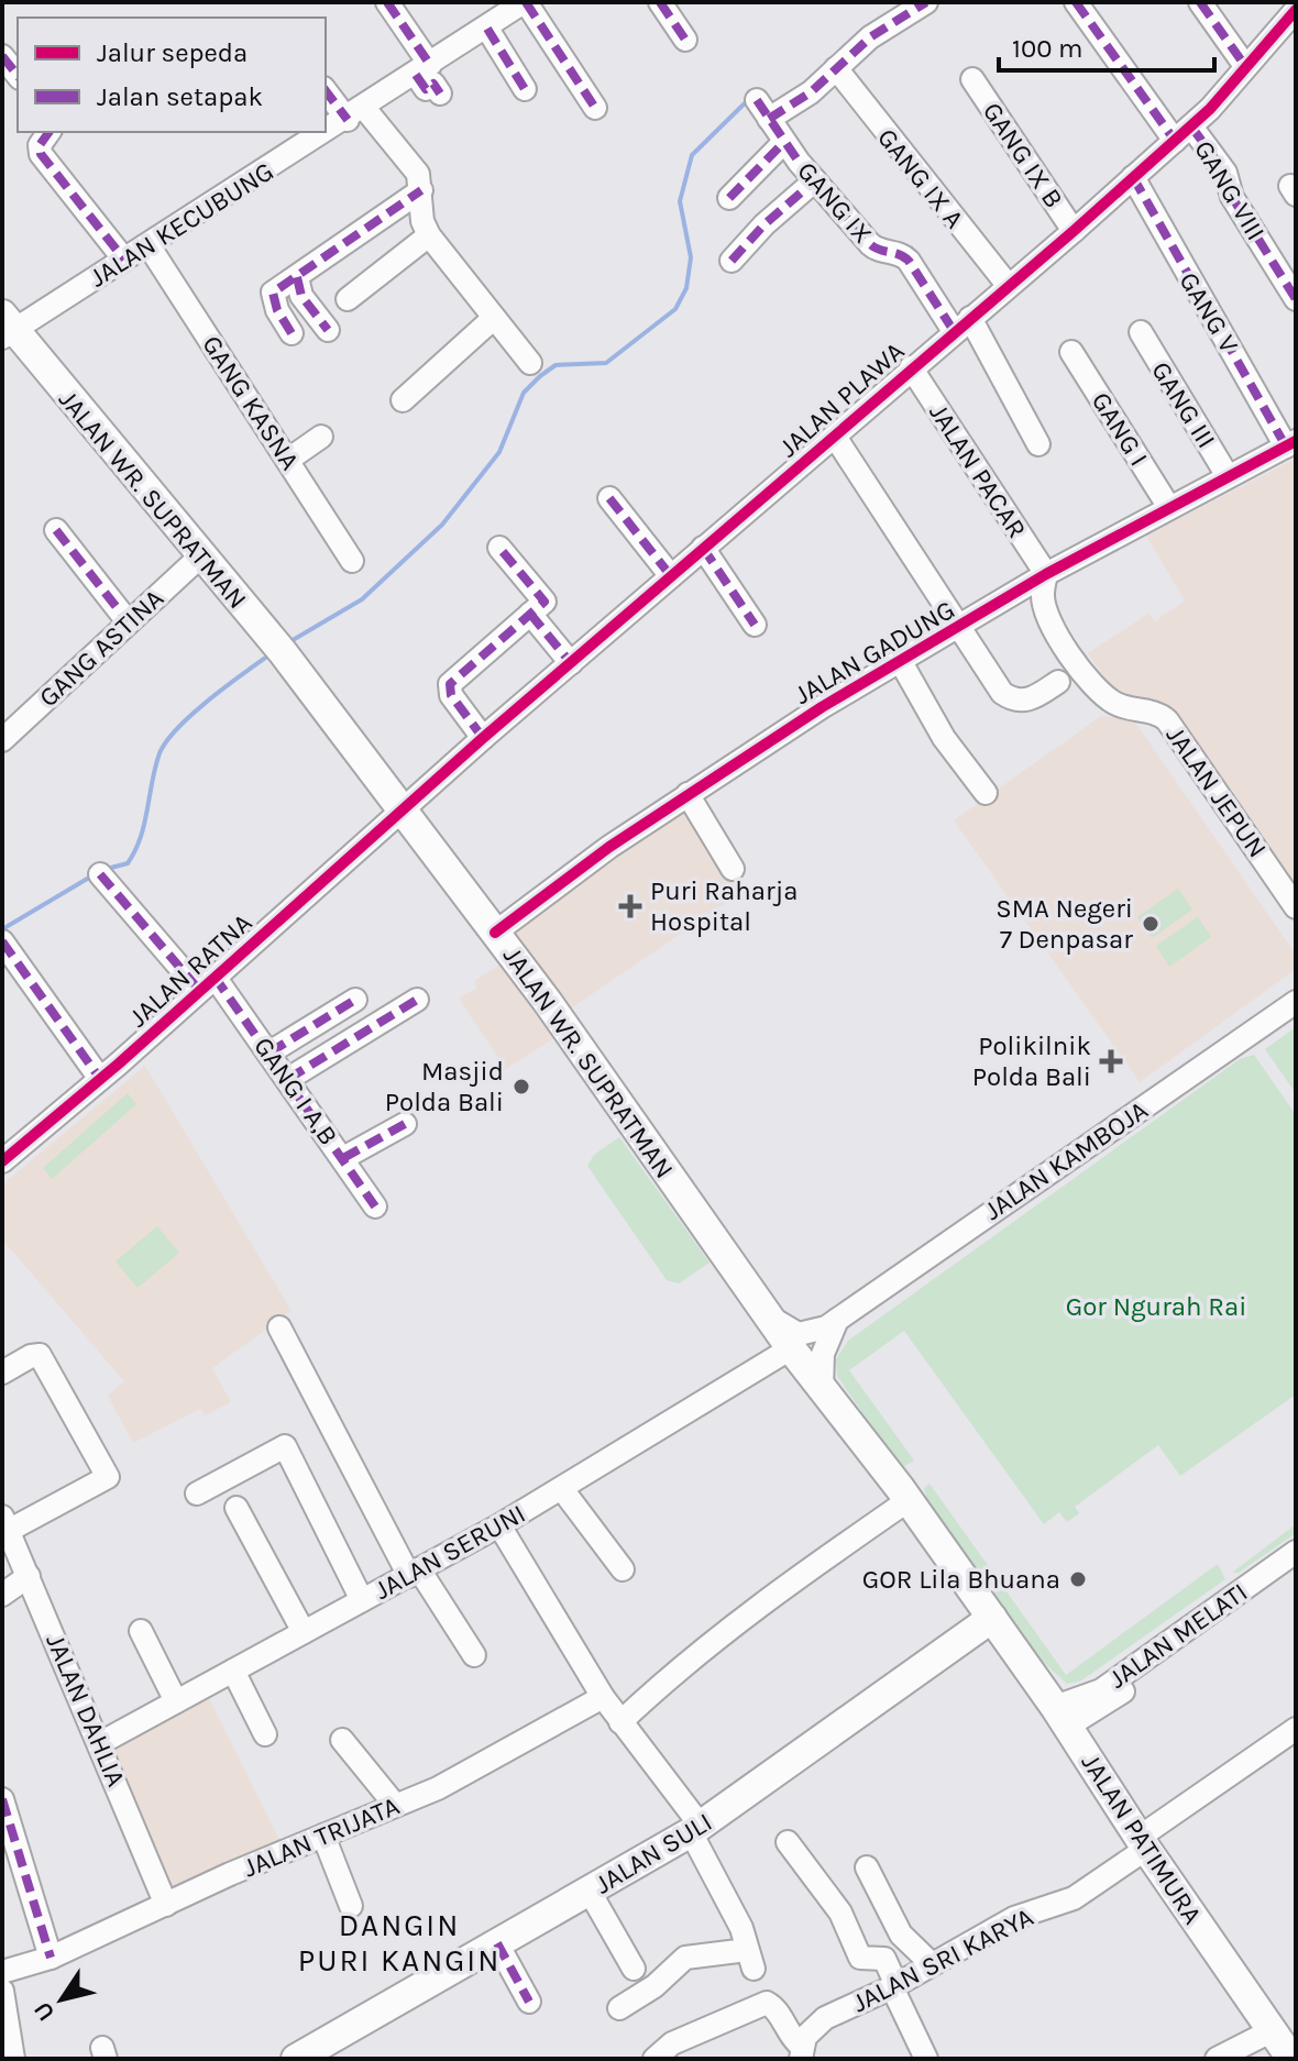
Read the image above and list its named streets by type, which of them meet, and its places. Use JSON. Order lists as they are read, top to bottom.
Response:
{
  "streets": {
    "main road": ["JALAN WR. SUPRATMAN", "JALAN PATIMURA", "JALAN SULI"],
    "street": [
      "GANG IX B",
      "GANG IX A",
      "GANG VIII",
      "GANG IX",
      "JALAN KECUBUNG",
      "GANG V",
      "JALAN PLAWA",
      "GANG KASNA",
      "GANG III",
      "GANG I",
      "JALAN PACAR",
      "GANG ASTINA",
      "JALAN GADUNG",
      "JALAN JEPUN",
      "JALAN RATNA",
      "GANG I A,B",
      "JALAN KAMBOJA",
      "JALAN SERUNI",
      "JALAN MELATI",
      "JALAN DAHLIA",
      "JALAN TRIJATA",
      "JALAN SRI KARYA"
    ]
  },
  "crossings": [
    ["GANG IX B", "JALAN PLAWA"],
    ["GANG IX A", "GANG IX"],
    ["GANG IX A", "JALAN PLAWA"],
    ["GANG VIII", "JALAN PLAWA"],
    ["GANG IX", "JALAN PLAWA"],
    ["JALAN KECUBUNG", "GANG KASNA"],
    ["JALAN KECUBUNG", "JALAN WR. SUPRATMAN"],
    ["GANG V", "JALAN PLAWA"],
    ["GANG V", "JALAN GADUNG"],
    ["JALAN PLAWA", "JALAN PACAR"],
    ["JALAN PLAWA", "JALAN WR. SUPRATMAN"],
    ["JALAN PLAWA", "JALAN RATNA"],
    ["GANG III", "JALAN GADUNG"],
    ["GANG I", "JALAN GADUNG"],
    ["JALAN PACAR", "JALAN GADUNG"],
    ["JALAN PACAR", "JALAN JEPUN"],
    ["JALAN WR. SUPRATMAN", "GANG ASTINA"],
    ["JALAN WR. SUPRATMAN", "JALAN GADUNG"],
    ["JALAN WR. SUPRATMAN", "JALAN RATNA"],
    ["JALAN WR. SUPRATMAN", "JALAN KAMBOJA"],
    ["JALAN WR. SUPRATMAN", "JALAN SERUNI"],
    ["JALAN WR. SUPRATMAN", "JALAN PATIMURA"],
    ["JALAN WR. SUPRATMAN", "JALAN SULI"],
    ["JALAN GADUNG", "JALAN JEPUN"],
    ["JALAN RATNA", "GANG I A,B"],
    ["JALAN SERUNI", "JALAN DAHLIA"],
    ["JALAN MELATI", "JALAN PATIMURA"],
    ["JALAN DAHLIA", "JALAN TRIJATA"],
    ["JALAN PATIMURA", "JALAN SULI"],
    ["JALAN PATIMURA", "JALAN SRI KARYA"]
  ],
  "districts": ["DANGIN PURI KANGIN"],
  "parks": ["Gor Ngurah Rai"],
  "places": {
    "health": ["Puri Raharja Hospital", "Polikilnik Polda Bali"],
    "other": ["SMA Negeri 7 Denpasar", "Masjid Polda Bali", "GOR Lila Bhuana"]
  },
  "legend": ["Jalur sepeda", "Jalan setapak"],
  "scale_bar": "100 m",
  "north": "bottom left"
}
